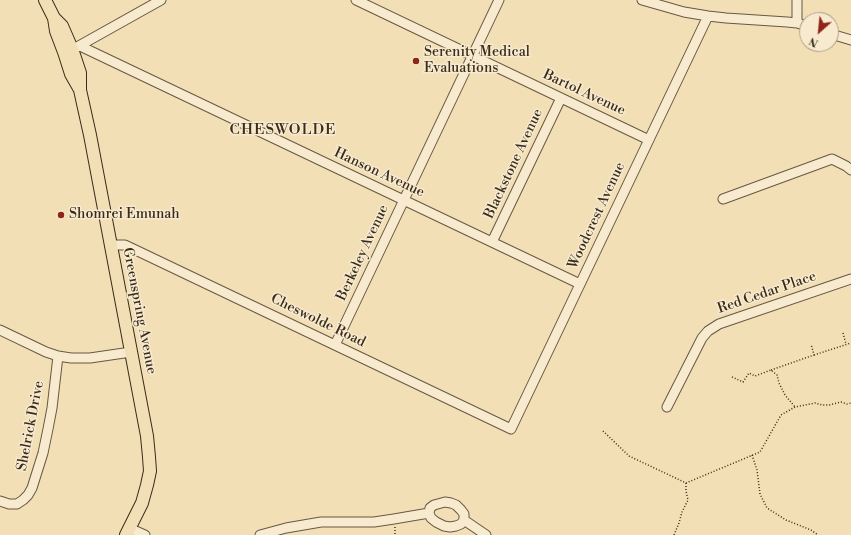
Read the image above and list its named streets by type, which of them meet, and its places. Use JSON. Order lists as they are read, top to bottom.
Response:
{
  "streets": {
    "main road": ["Greenspring Avenue"],
    "street": [
      "Bartol Avenue",
      "Blackstone Avenue",
      "Hanson Avenue",
      "Woodcrest Avenue",
      "Berkeley Avenue",
      "Red Cedar Place",
      "Cheswolde Road",
      "Shelrick Drive"
    ]
  },
  "crossings": [
    ["Bartol Avenue", "Blackstone Avenue"],
    ["Bartol Avenue", "Woodcrest Avenue"],
    ["Bartol Avenue", "Berkeley Avenue"],
    ["Blackstone Avenue", "Hanson Avenue"],
    ["Hanson Avenue", "Woodcrest Avenue"],
    ["Hanson Avenue", "Berkeley Avenue"],
    ["Hanson Avenue", "Greenspring Avenue"],
    ["Woodcrest Avenue", "Cheswolde Road"],
    ["Berkeley Avenue", "Cheswolde Road"],
    ["Greenspring Avenue", "Cheswolde Road"]
  ],
  "districts": ["CHESWOLDE"],
  "places": ["Serenity Medical Evaluations", "Shomrei Emunah"],
  "north": "bottom left"
}
